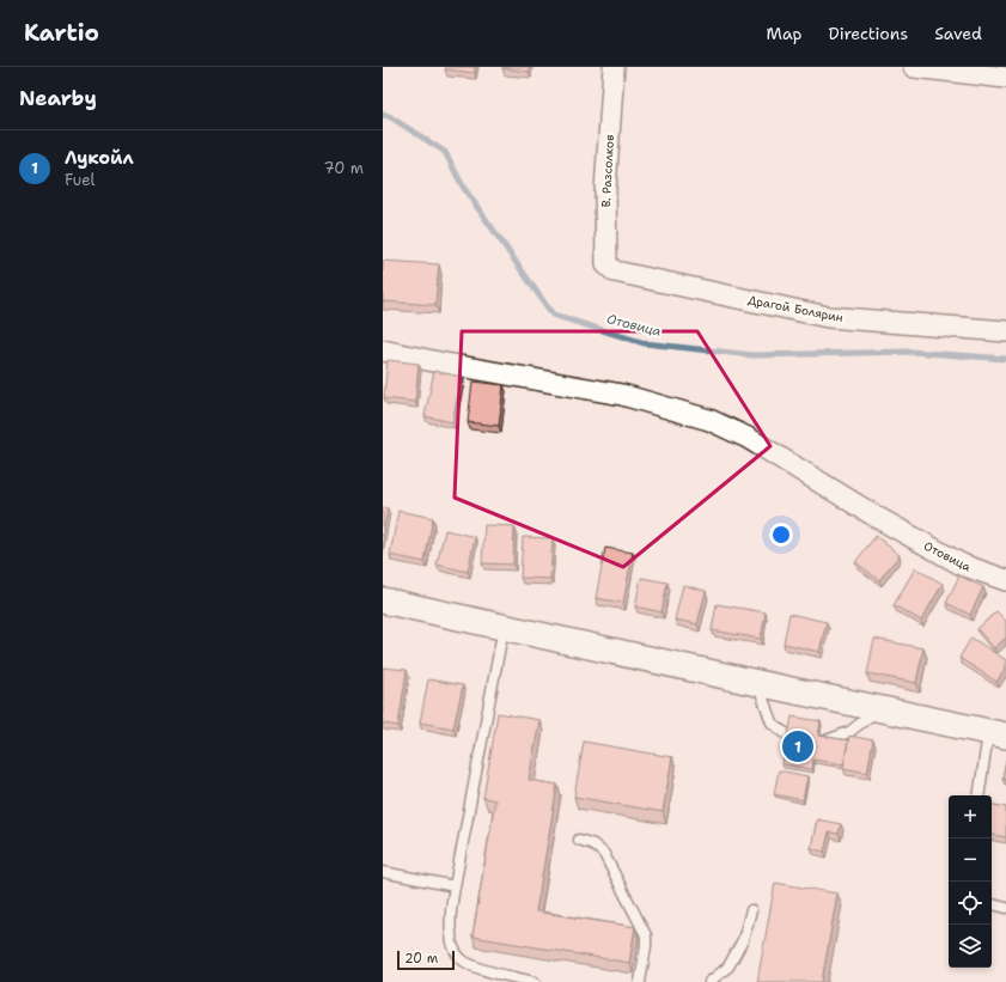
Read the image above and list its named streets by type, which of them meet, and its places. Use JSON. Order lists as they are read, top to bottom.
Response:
{
  "streets": {
    "street": ["В. Разсолков", "Драгой Болярин", "Отовица"]
  },
  "crossings": [
    ["В. Разсолков", "Драгой Болярин"]
  ],
  "water": ["Отовица"],
  "scale_bar": "20 m",
  "page": {
    "header": "Kartio",
    "nav": ["Map", "Directions", "Saved"],
    "heading": "Nearby",
    "list": [
      {
        "mark": "1",
        "name": "Лукойл",
        "note": "Fuel",
        "value": "70 m"
      }
    ],
    "pins": "1",
    "map_buttons": ["+", "−"],
    "scale": "20 m"
  }
}
